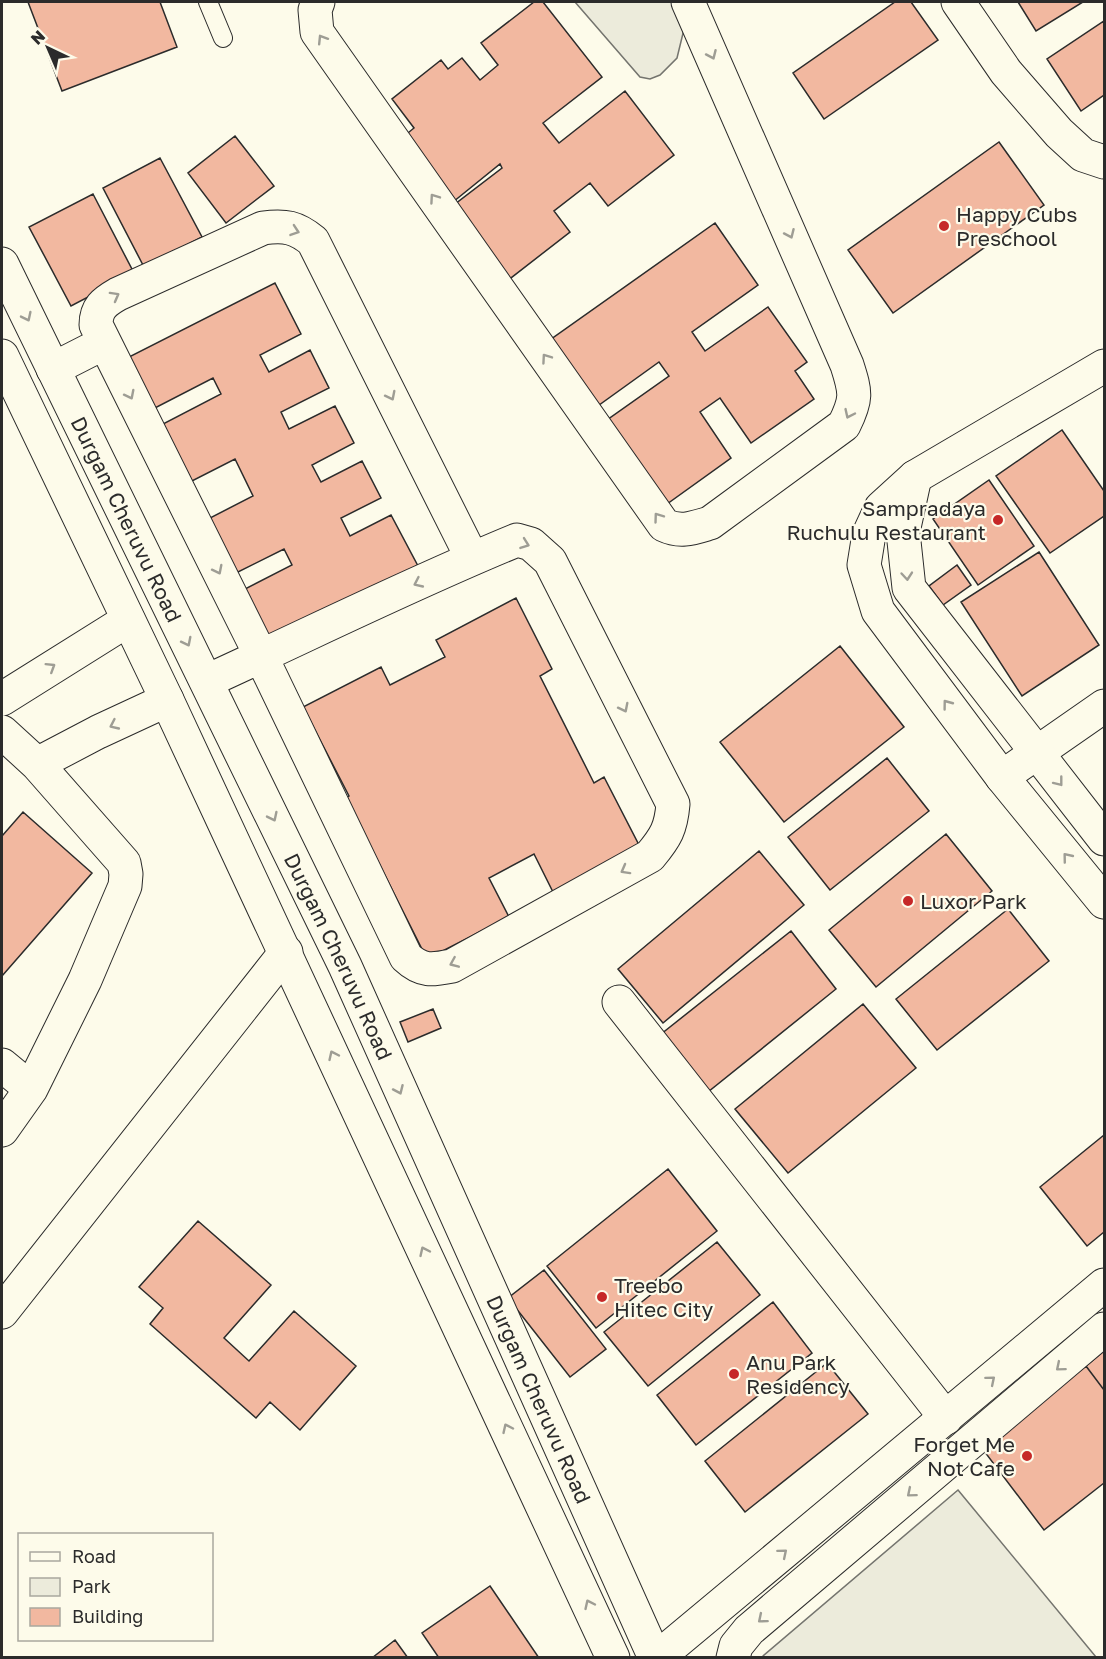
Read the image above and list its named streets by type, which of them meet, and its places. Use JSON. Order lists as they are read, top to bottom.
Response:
{
  "streets": {
    "street": ["Durgam Cheruvu Road"]
  },
  "places": [
    "Happy Cubs Preschool",
    "Sampradaya Ruchulu Restaurant",
    "Luxor Park",
    "Treebo Hitec City",
    "Anu Park Residency",
    "Forget Me Not Cafe"
  ],
  "legend": ["Road", "Park", "Building"],
  "north": "top left"
}
